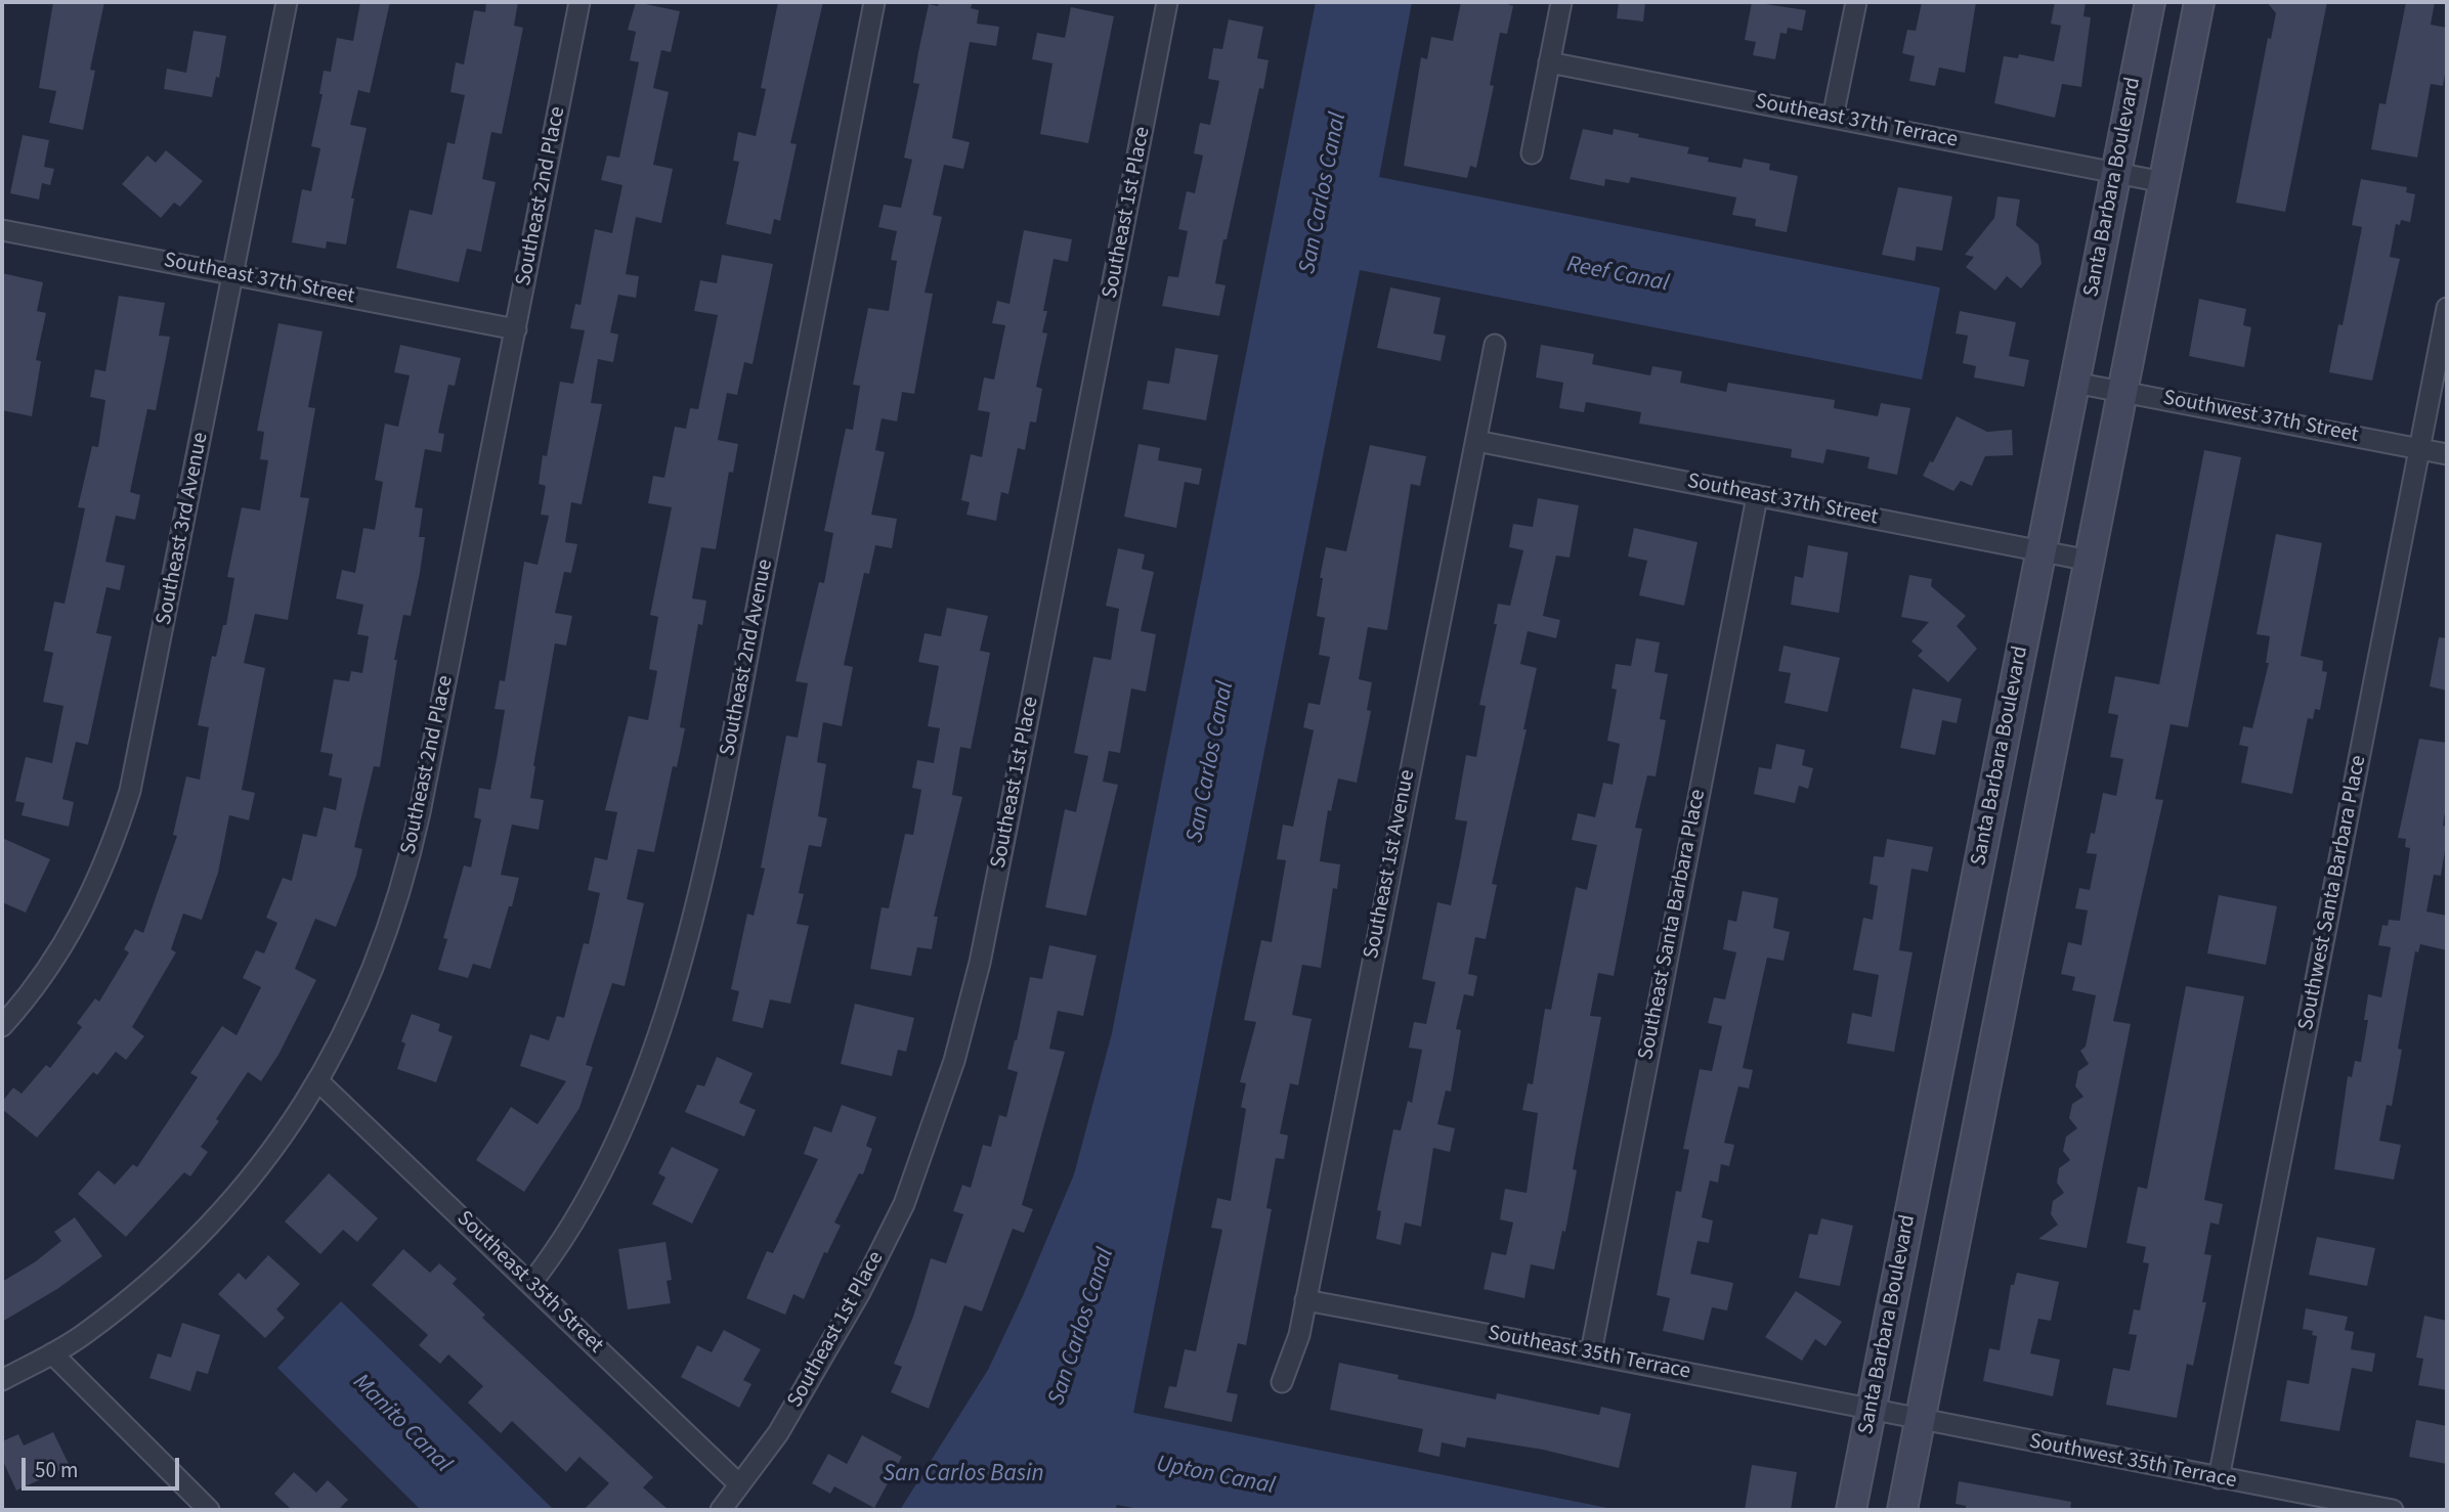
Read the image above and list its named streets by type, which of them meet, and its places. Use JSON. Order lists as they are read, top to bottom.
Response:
{
  "streets": {
    "main road": ["Santa Barbara Boulevard"],
    "street": [
      "Southeast 37th Terrace",
      "Southeast 2nd Place",
      "Southeast 1st Place",
      "Southeast 37th Street",
      "Southwest 37th Street",
      "Southeast 3rd Avenue",
      "Southeast 2nd Avenue",
      "Southeast 1st Avenue",
      "Southwest Santa Barbara Place",
      "Southeast Santa Barbara Place",
      "Southeast 35th Street",
      "Southeast 35th Terrace",
      "Southwest 35th Terrace"
    ]
  },
  "crossings": [
    ["Southeast 37th Terrace", "Santa Barbara Boulevard"],
    ["Santa Barbara Boulevard", "Southeast 37th Street"],
    ["Santa Barbara Boulevard", "Southwest 37th Street"],
    ["Santa Barbara Boulevard", "Southeast 35th Terrace"],
    ["Santa Barbara Boulevard", "Southwest 35th Terrace"],
    ["Southeast 2nd Place", "Southeast 37th Street"],
    ["Southeast 2nd Place", "Southeast 35th Street"],
    ["Southeast 1st Place", "Southeast 35th Street"],
    ["Southeast 37th Street", "Southeast 3rd Avenue"],
    ["Southeast 37th Street", "Southeast 1st Avenue"],
    ["Southeast 37th Street", "Southeast Santa Barbara Place"],
    ["Southwest 37th Street", "Southwest Santa Barbara Place"],
    ["Southeast 2nd Avenue", "Southeast 35th Street"],
    ["Southeast 1st Avenue", "Southeast 35th Terrace"],
    ["Southwest Santa Barbara Place", "Southwest 35th Terrace"],
    ["Southeast Santa Barbara Place", "Southeast 35th Terrace"],
    ["Southeast 35th Terrace", "Southwest 35th Terrace"]
  ],
  "water": [
    "San Carlos Canal",
    "Reef Canal",
    "Manito Canal",
    "San Carlos Basin",
    "Upton Canal"
  ],
  "scale_bar": "50 m"
}
